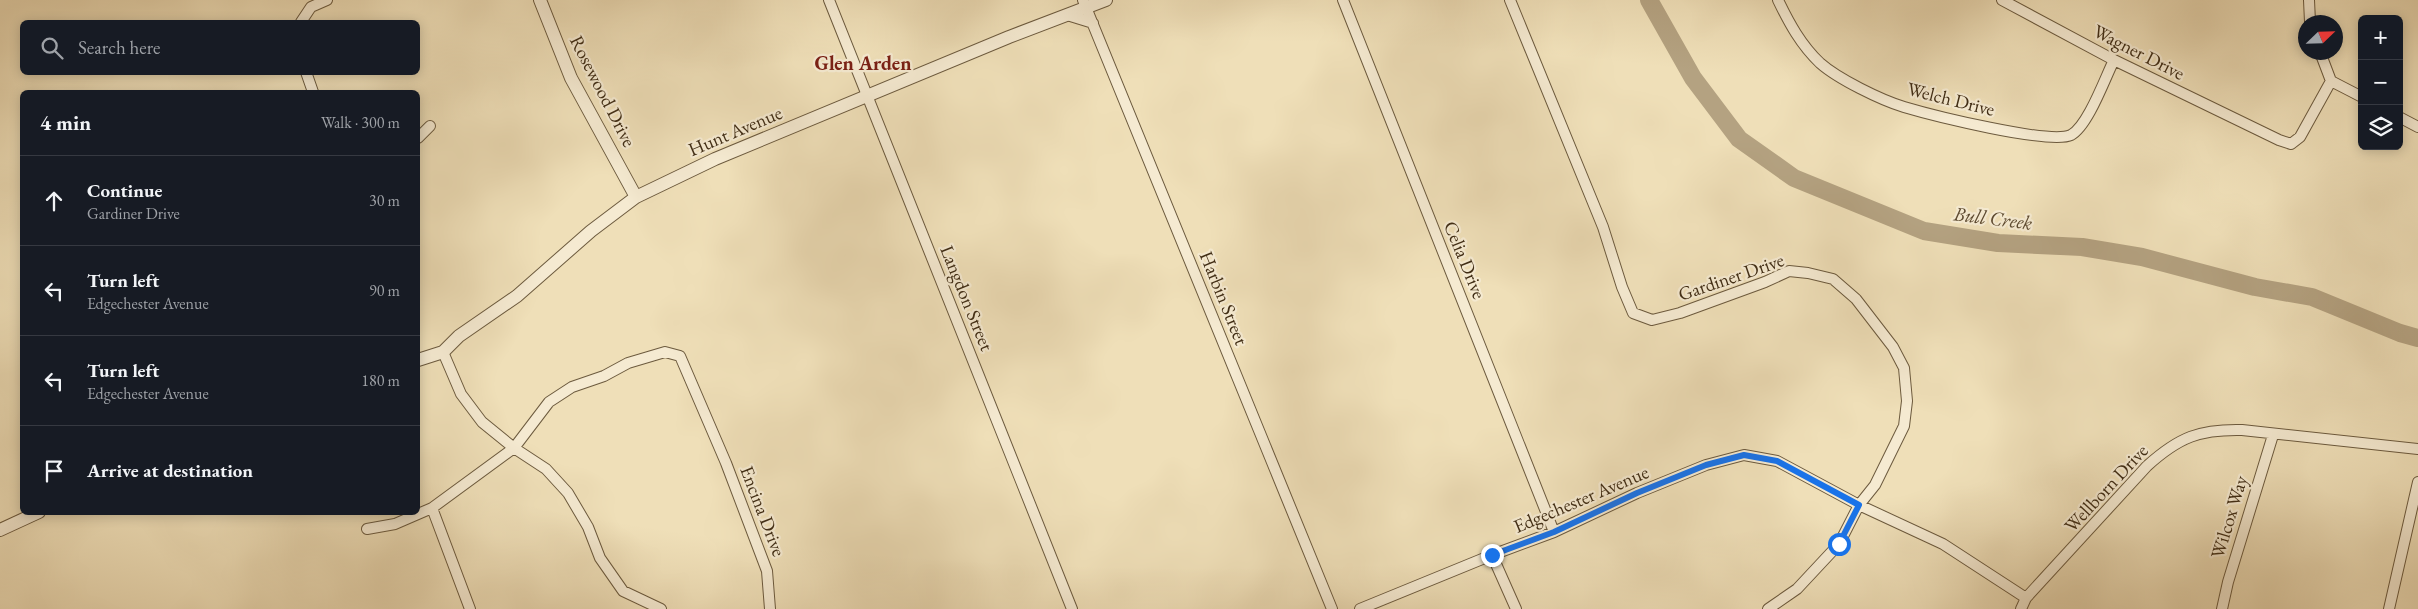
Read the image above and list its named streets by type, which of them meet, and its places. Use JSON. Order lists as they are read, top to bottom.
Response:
{
  "streets": {
    "street": [
      "Wagner Drive",
      "Rosewood Drive",
      "Welch Drive",
      "Hunt Avenue",
      "Celia Drive",
      "Gardiner Drive",
      "Langdon Street",
      "Harbin Street",
      "Wellborn Drive",
      "Edgechester Avenue",
      "Encina Drive",
      "Wilcox Way"
    ]
  },
  "crossings": [
    ["Wagner Drive", "Welch Drive"],
    ["Rosewood Drive", "Hunt Avenue"],
    ["Hunt Avenue", "Langdon Street"],
    ["Hunt Avenue", "Harbin Street"],
    ["Celia Drive", "Edgechester Avenue"],
    ["Gardiner Drive", "Edgechester Avenue"],
    ["Wellborn Drive", "Edgechester Avenue"],
    ["Wellborn Drive", "Wilcox Way"]
  ],
  "districts": ["Glen Arden"],
  "water": ["Bull Creek"],
  "north": "top right",
  "page": {
    "map_buttons": ["+", "−"],
    "search": "Search here",
    "heading": ["4 min", "Walk · 300 m"],
    "list": [
      ["Continue", "Gardiner Drive", "30 m"],
      ["Turn left", "Edgechester Avenue", "90 m"],
      ["Turn left", "Edgechester Avenue", "180 m"],
      "Arrive at destination"
    ]
  }
}
